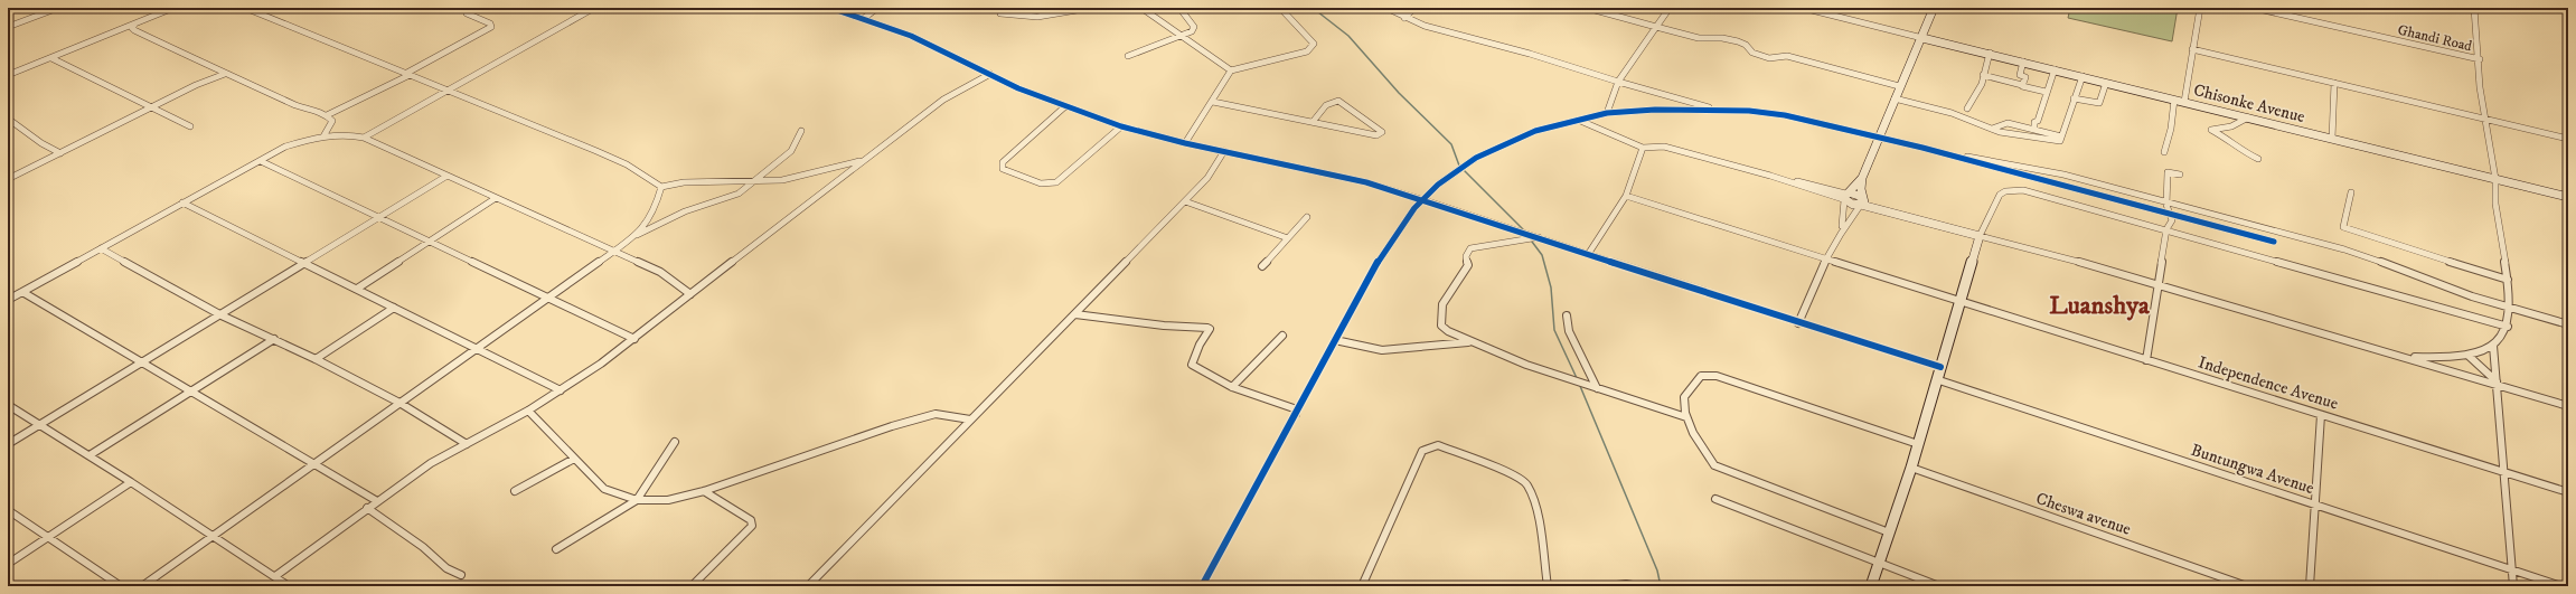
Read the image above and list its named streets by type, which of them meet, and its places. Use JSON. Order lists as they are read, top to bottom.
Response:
{
  "streets": {
    "main road": ["Chisonke Avenue"],
    "street": [
      "Ghandi Road",
      "Independence Avenue",
      "Buntungwa Avenue",
      "Cheswa avenue"
    ]
  },
  "districts": ["Luanshya"]
}
